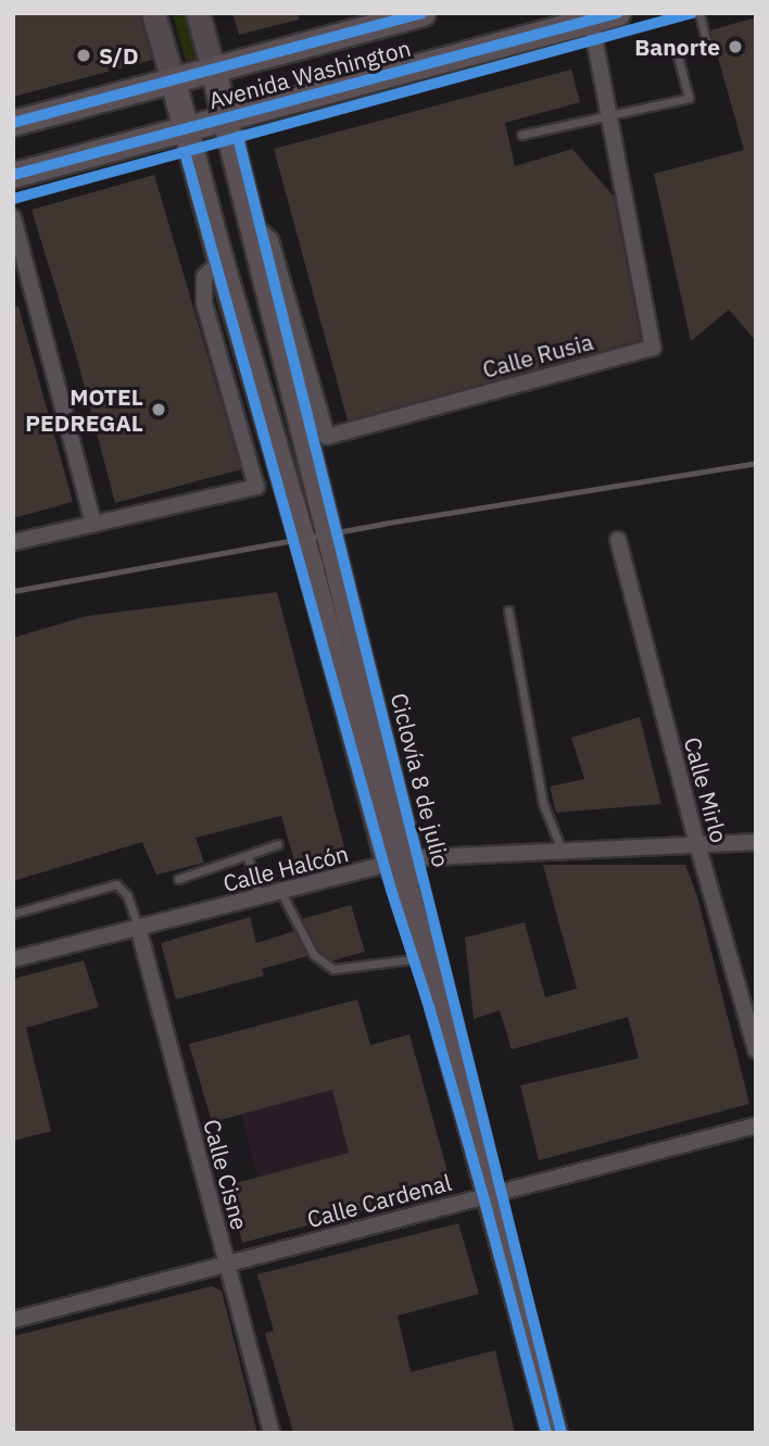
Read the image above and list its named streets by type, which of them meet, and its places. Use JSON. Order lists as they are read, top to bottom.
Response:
{
  "streets": {
    "main road": ["Avenida Washington"],
    "street": [
      "Calle Rusia",
      "Calle Mirlo",
      "Calle Halcón",
      "Calle Cisne",
      "Calle Cardenal"
    ],
    "cycle path": ["Ciclovía 8 de julio"]
  },
  "crossings": [
    ["Avenida Washington", "Calle Rusia"],
    ["Calle Mirlo", "Calle Halcón"],
    ["Calle Halcón", "Calle Cisne"],
    ["Calle Cisne", "Calle Cardenal"]
  ],
  "places": ["Banorte", "S/D", "MOTEL PEDREGAL"]
}
